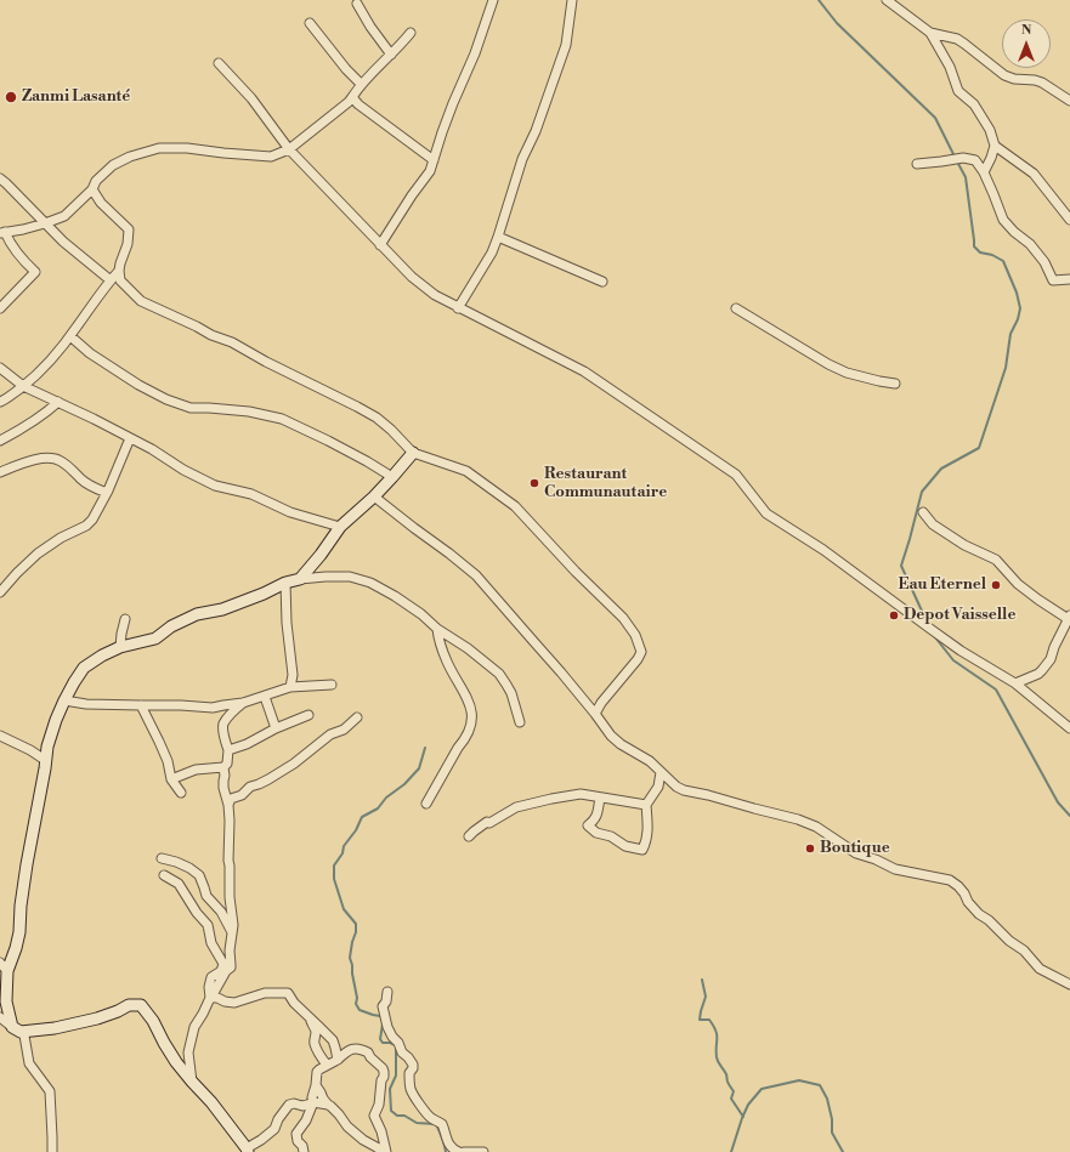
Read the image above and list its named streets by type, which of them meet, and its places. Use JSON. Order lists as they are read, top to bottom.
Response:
{
  "places": [
    "Zanmi Lasanté",
    "Restaurant Communautaire",
    "Eau Eternel",
    "Depot Vaisselle",
    "Boutique"
  ],
  "north": "top"
}
